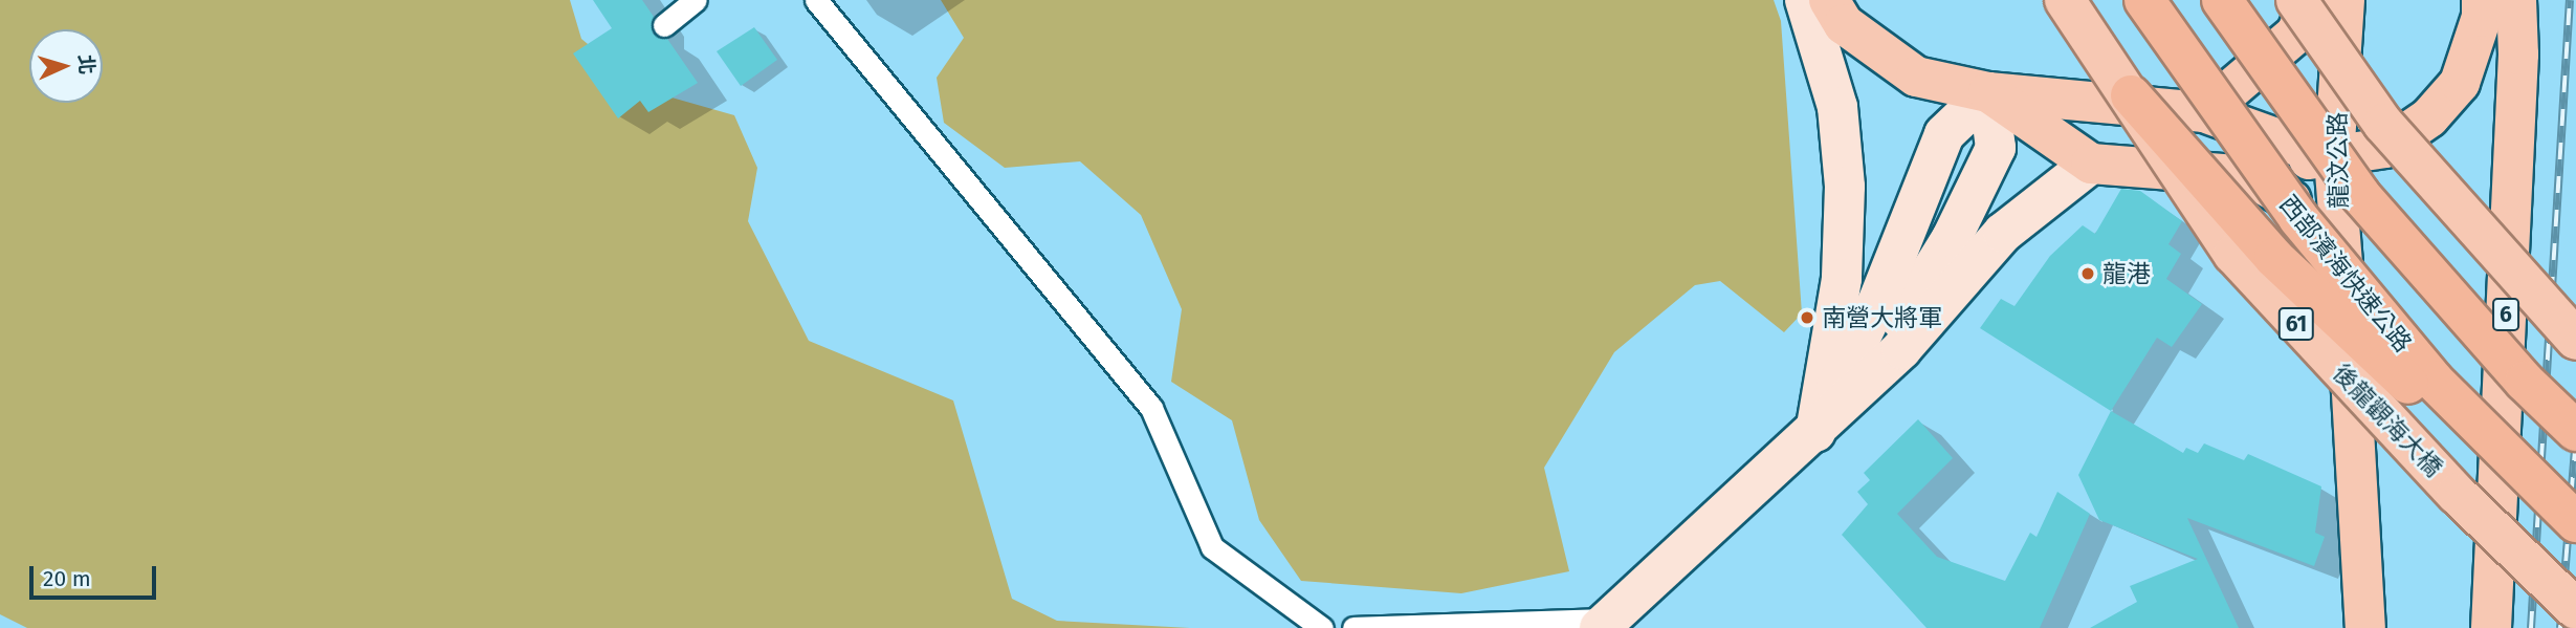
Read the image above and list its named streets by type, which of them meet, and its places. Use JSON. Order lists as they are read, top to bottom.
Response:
{
  "streets": {
    "highway": ["西部濱海快速公路"],
    "main road": [
      "龍汶公路",
      "6",
      "61",
      "後龍觀海大橋"
    ]
  },
  "places": ["龍港", "南營大將軍"],
  "scale_bar": "20 m",
  "north": "right"
}
